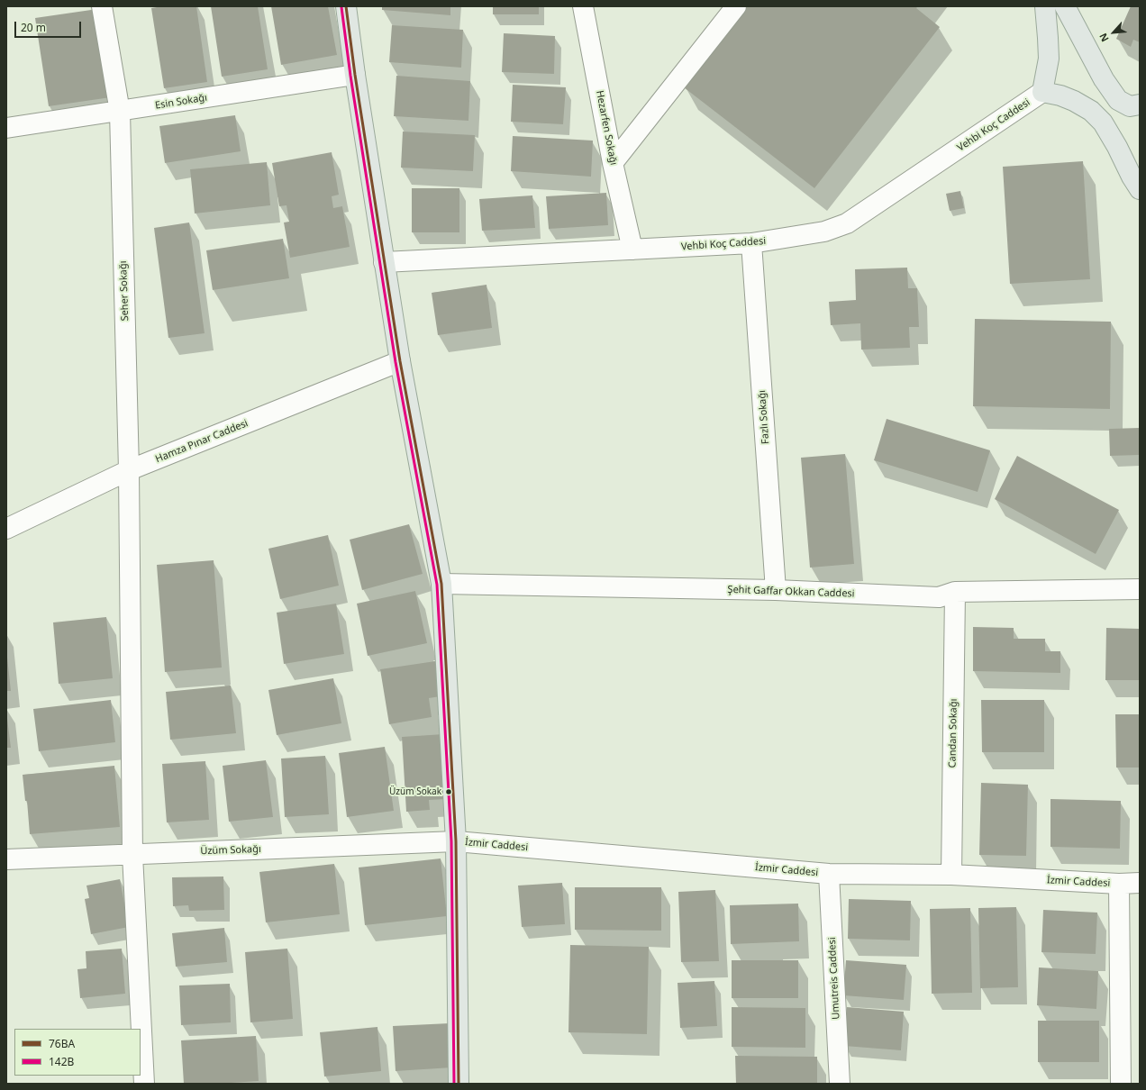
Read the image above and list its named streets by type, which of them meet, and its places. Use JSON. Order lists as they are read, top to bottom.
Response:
{
  "streets": {
    "street": [
      "Esin Sokağı",
      "Vehbi Koç Caddesi",
      "Hezarfen Sokağı",
      "Seher Sokağı",
      "Fazlı Sokağı",
      "Hamza Pınar Caddesi",
      "Şehit Gaffar Okkan Caddesi",
      "Candan Sokağı",
      "İzmir Caddesi",
      "Üzüm Sokağı",
      "Umutreis Caddesi"
    ]
  },
  "crossings": [
    ["Esin Sokağı", "Seher Sokağı"],
    ["Vehbi Koç Caddesi", "Hezarfen Sokağı"],
    ["Vehbi Koç Caddesi", "Fazlı Sokağı"],
    ["Seher Sokağı", "Hamza Pınar Caddesi"],
    ["Seher Sokağı", "Üzüm Sokağı"],
    ["Fazlı Sokağı", "Şehit Gaffar Okkan Caddesi"],
    ["Şehit Gaffar Okkan Caddesi", "Candan Sokağı"],
    ["Candan Sokağı", "İzmir Caddesi"],
    ["İzmir Caddesi", "Üzüm Sokağı"],
    ["İzmir Caddesi", "Umutreis Caddesi"]
  ],
  "places": ["Üzüm Sokak"],
  "lines": ["transit line 76BA", "transit line 142B"],
  "legend": ["76BA", "142B"],
  "scale_bar": "20 m",
  "north": "bottom left"
}
